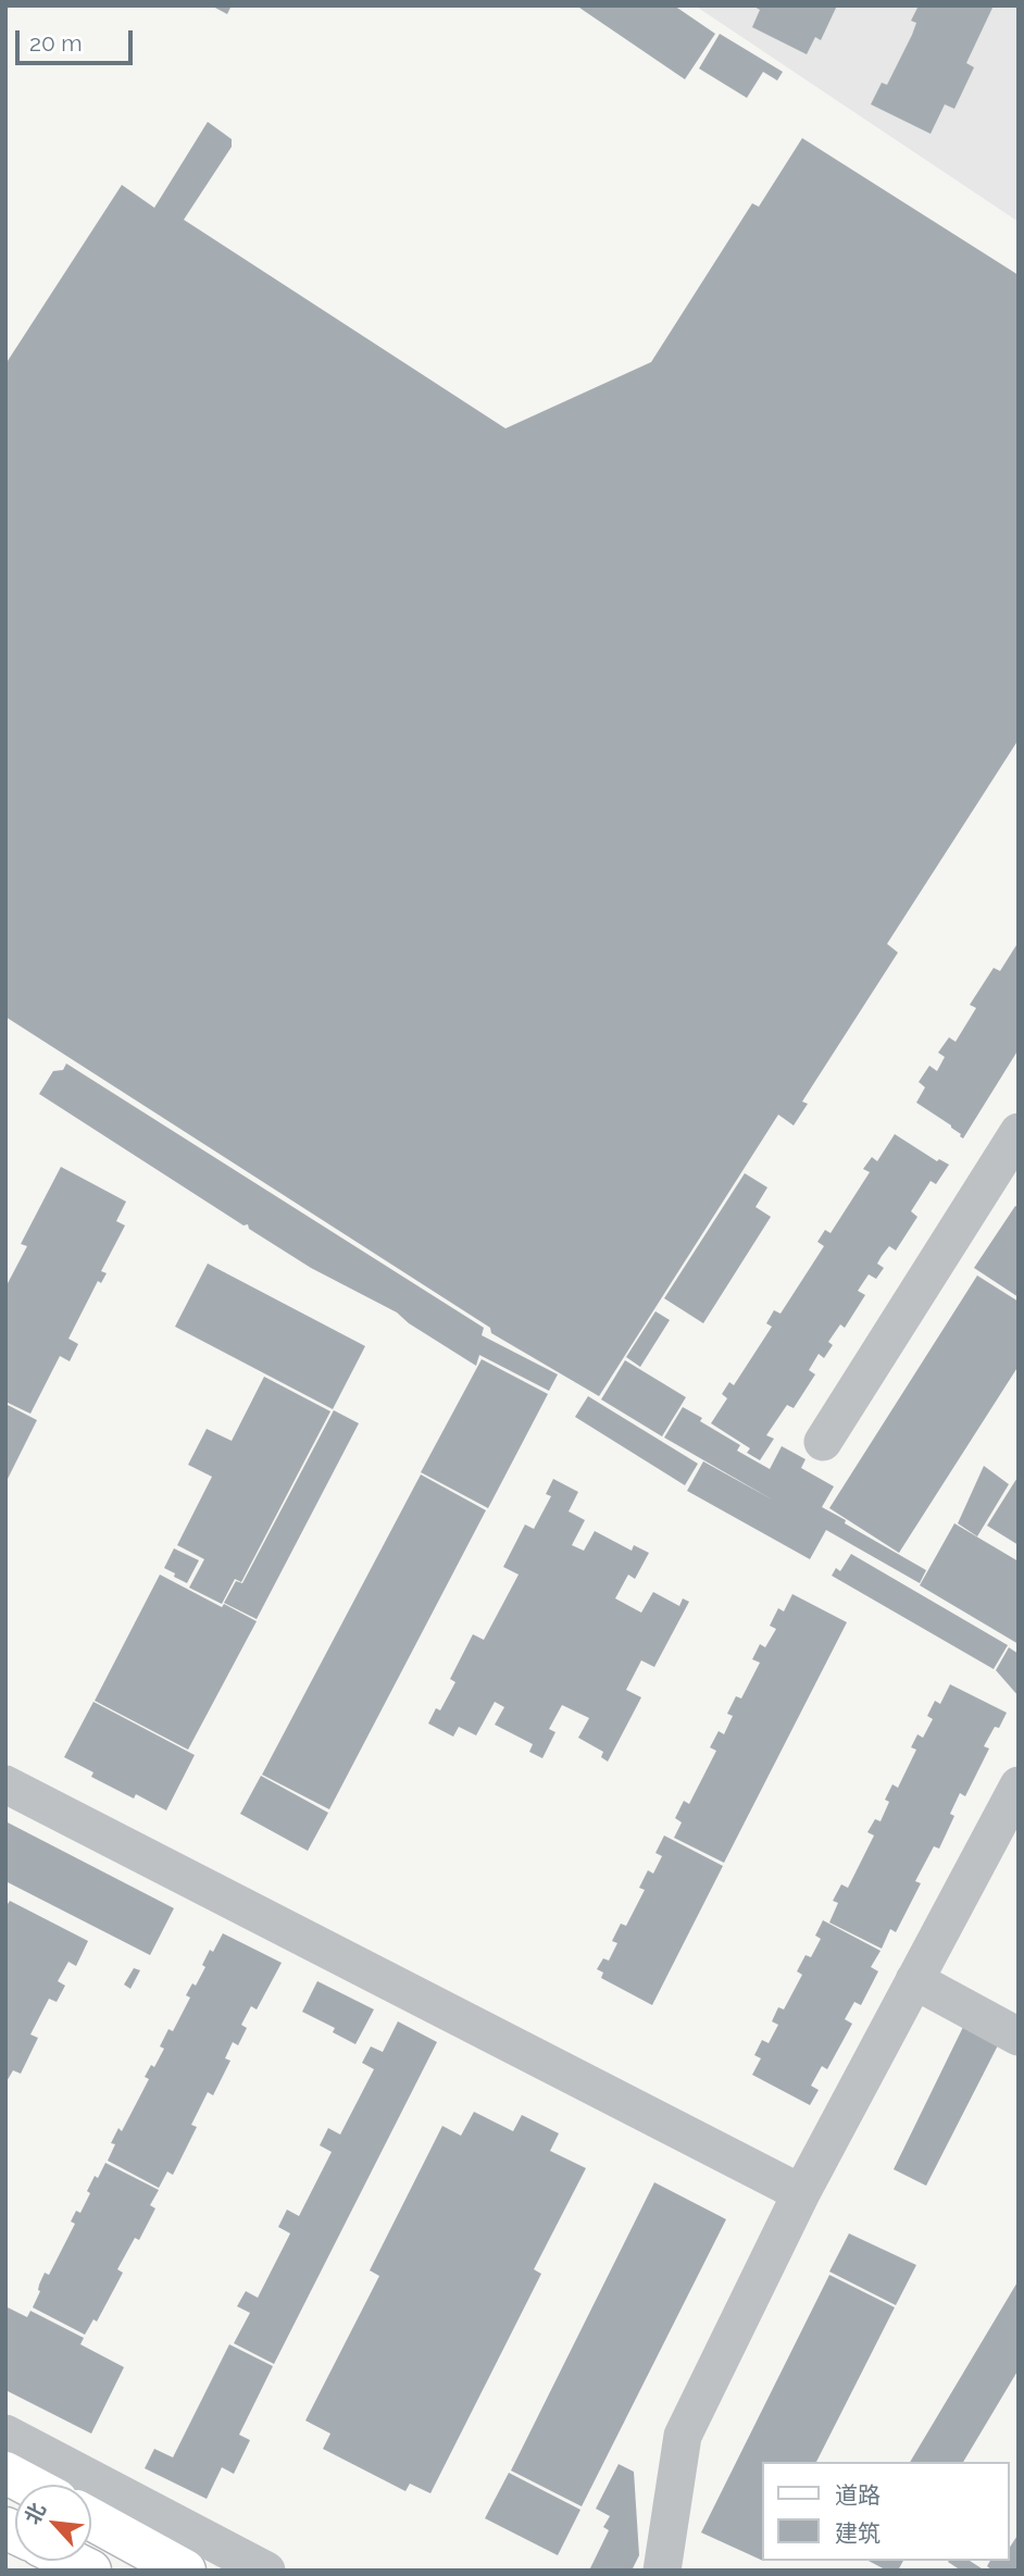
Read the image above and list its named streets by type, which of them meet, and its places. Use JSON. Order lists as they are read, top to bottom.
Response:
{
  "legend": ["道路", "建筑"],
  "scale_bar": "20 m",
  "north": "top left"
}
